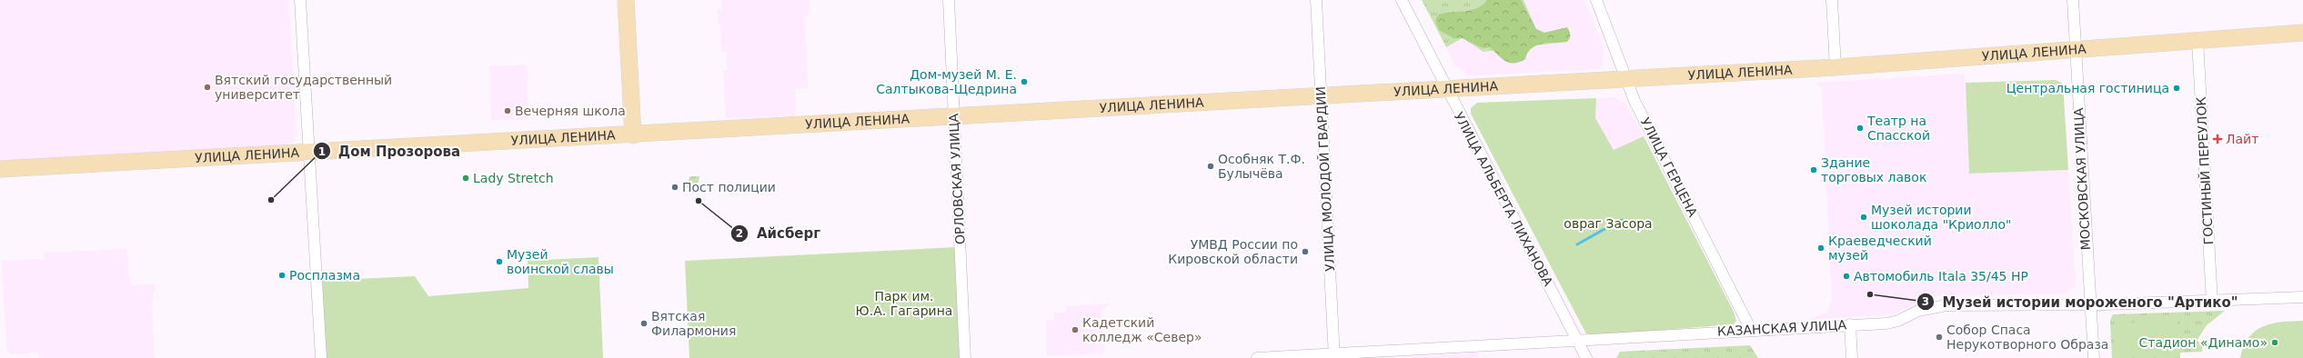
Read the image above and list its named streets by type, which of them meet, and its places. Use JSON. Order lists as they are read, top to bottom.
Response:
{
  "streets": {
    "main road": ["УЛИЦА ЛЕНИНА"],
    "street": [
      "УЛИЦА ГЕРЦЕНА",
      "ГОСТИНЫЙ ПЕРЕУЛОК",
      "ОРЛОВСКАЯ УЛИЦА",
      "УЛИЦА МОЛОДОЙ ГВАРДИИ",
      "МОСКОВСКАЯ УЛИЦА",
      "УЛИЦА АЛЬБЕРТА ЛИХАНОВА",
      "КАЗАНСКАЯ УЛИЦА"
    ]
  },
  "crossings": [
    ["УЛИЦА ЛЕНИНА", "УЛИЦА ГЕРЦЕНА"],
    ["УЛИЦА ЛЕНИНА", "ГОСТИНЫЙ ПЕРЕУЛОК"],
    ["УЛИЦА ЛЕНИНА", "ОРЛОВСКАЯ УЛИЦА"],
    ["УЛИЦА ЛЕНИНА", "УЛИЦА МОЛОДОЙ ГВАРДИИ"],
    ["УЛИЦА ЛЕНИНА", "МОСКОВСКАЯ УЛИЦА"],
    ["УЛИЦА ЛЕНИНА", "УЛИЦА АЛЬБЕРТА ЛИХАНОВА"],
    ["УЛИЦА ГЕРЦЕНА", "КАЗАНСКАЯ УЛИЦА"],
    ["ГОСТИНЫЙ ПЕРЕУЛОК", "КАЗАНСКАЯ УЛИЦА"],
    ["УЛИЦА МОЛОДОЙ ГВАРДИИ", "КАЗАНСКАЯ УЛИЦА"],
    ["МОСКОВСКАЯ УЛИЦА", "КАЗАНСКАЯ УЛИЦА"],
    ["УЛИЦА АЛЬБЕРТА ЛИХАНОВА", "КАЗАНСКАЯ УЛИЦА"]
  ],
  "parks": ["овраг Засора", "Парк им. Ю.А. Гагарина"],
  "places": {
    "other": [
      "Дом-музей М. Е. Салтыкова-Щедрина",
      "Вятский государственный университет",
      "Центральная гостиница",
      "Вечерняя школа",
      "Театр на Спасской",
      "Особняк Т.Ф. Булычёва",
      "Здание торговых лавок",
      "Lady Stretch",
      "Пост полиции",
      "Дом Прозорова",
      "Айсберг",
      "Музей истории шоколада \"Криолло\"",
      "Краеведческий музей",
      "УМВД России по Кировской области",
      "Музей воинской славы",
      "Росплазма",
      "Автомобиль Itala 35/45 HP",
      "Музей истории мороженого \"Артико\"",
      "Вятская Филармония",
      "Кадетский колледж «Север»",
      "Собор Спаса Нерукотворного Образа",
      "Стадион «Динамо»"
    ],
    "health": ["Лайт"]
  }
}
